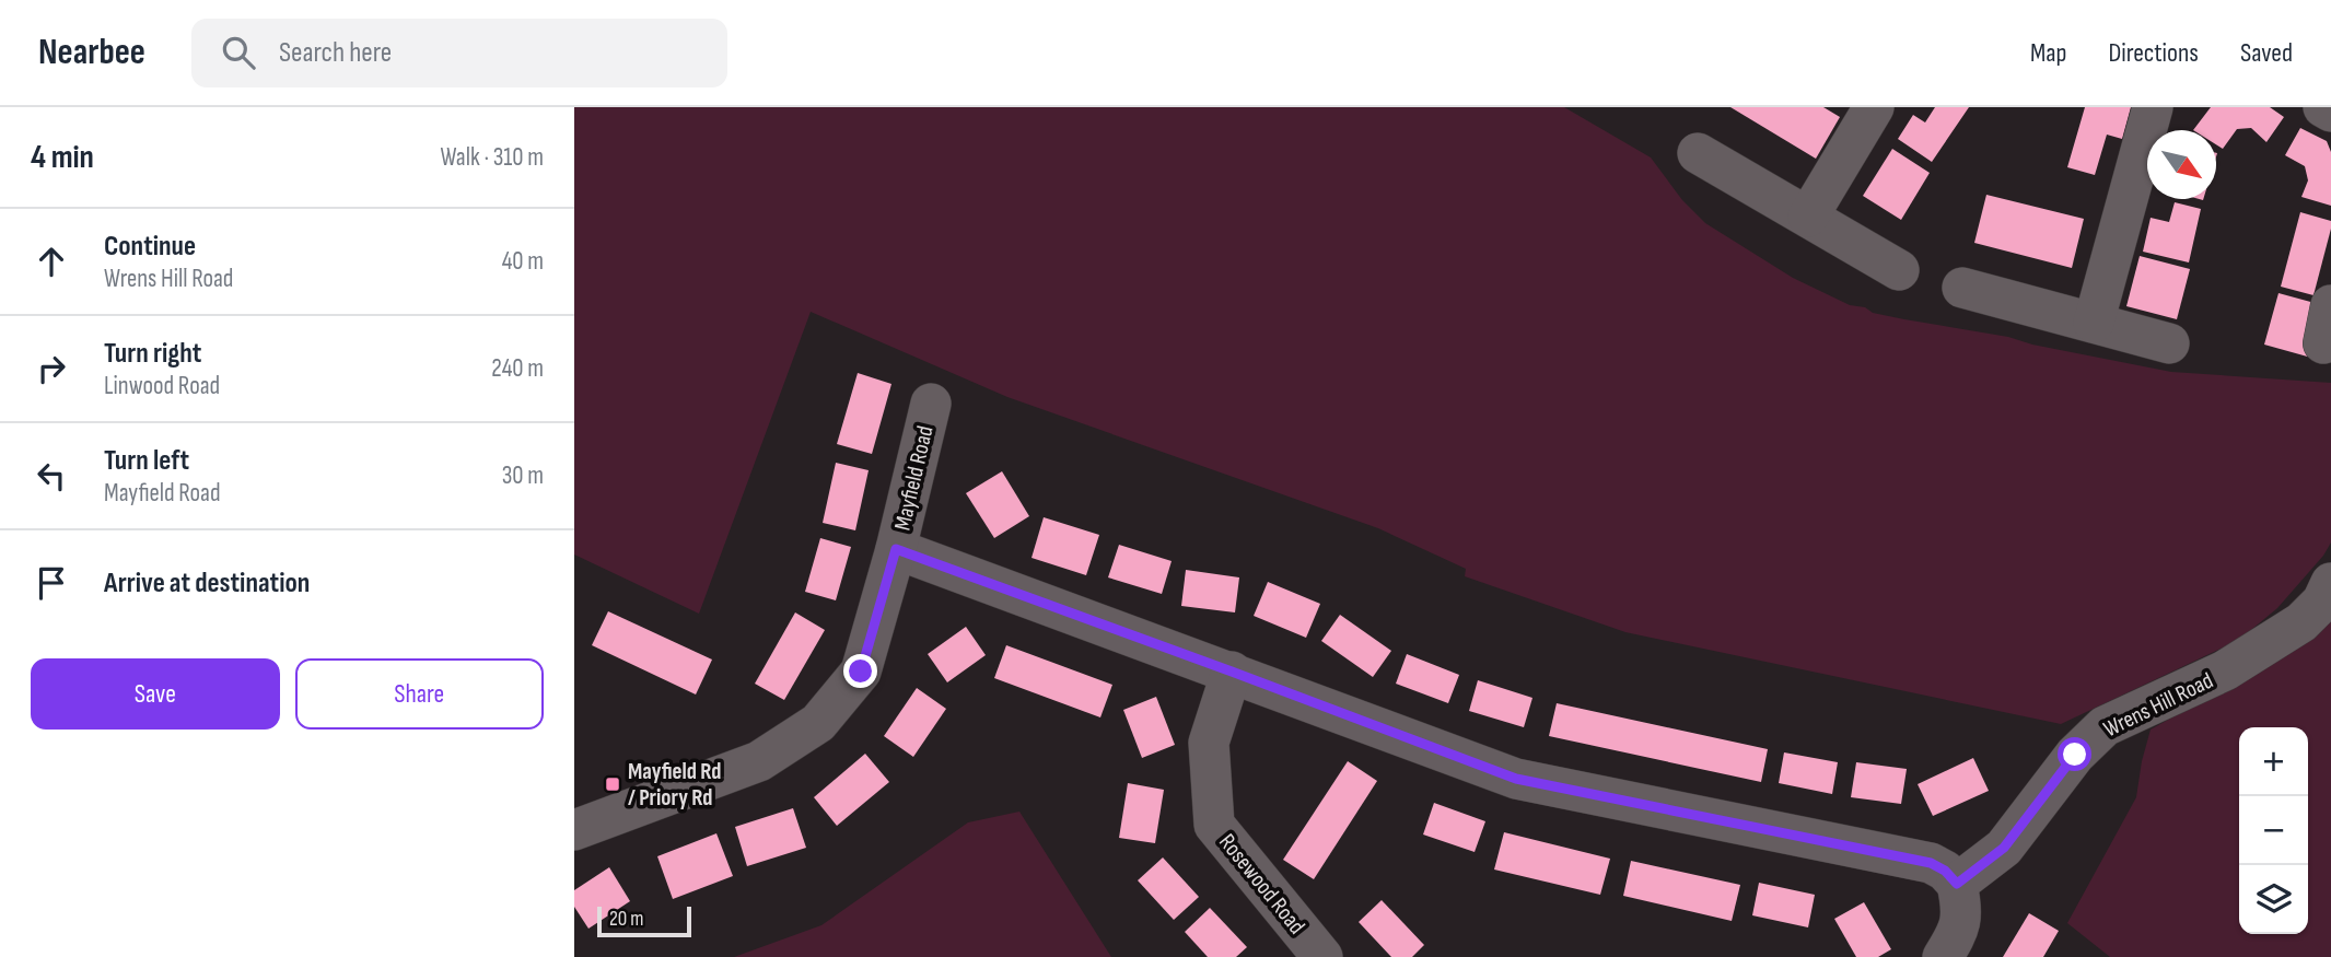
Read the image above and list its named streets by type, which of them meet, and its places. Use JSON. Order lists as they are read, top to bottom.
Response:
{
  "streets": {
    "street": ["Mayfield Road", "Wrens Hill Road", "Rosewood Road"]
  },
  "places": {
    "transit": ["Mayfield Rd / Priory Rd"]
  },
  "scale_bar": "20 m",
  "north": "bottom right",
  "page": {
    "header": "Nearbee",
    "search": "Search here",
    "nav": ["Map", "Directions", "Saved"],
    "heading": ["4 min", "Walk · 310 m"],
    "list": [
      ["Continue", "Wrens Hill Road", "40 m"],
      ["Turn right", "Linwood Road", "240 m"],
      ["Turn left", "Mayfield Road", "30 m"],
      "Arrive at destination"
    ],
    "buttons": ["Save", "Share"],
    "map_buttons": ["+", "−"],
    "scale": "20 m"
  }
}
